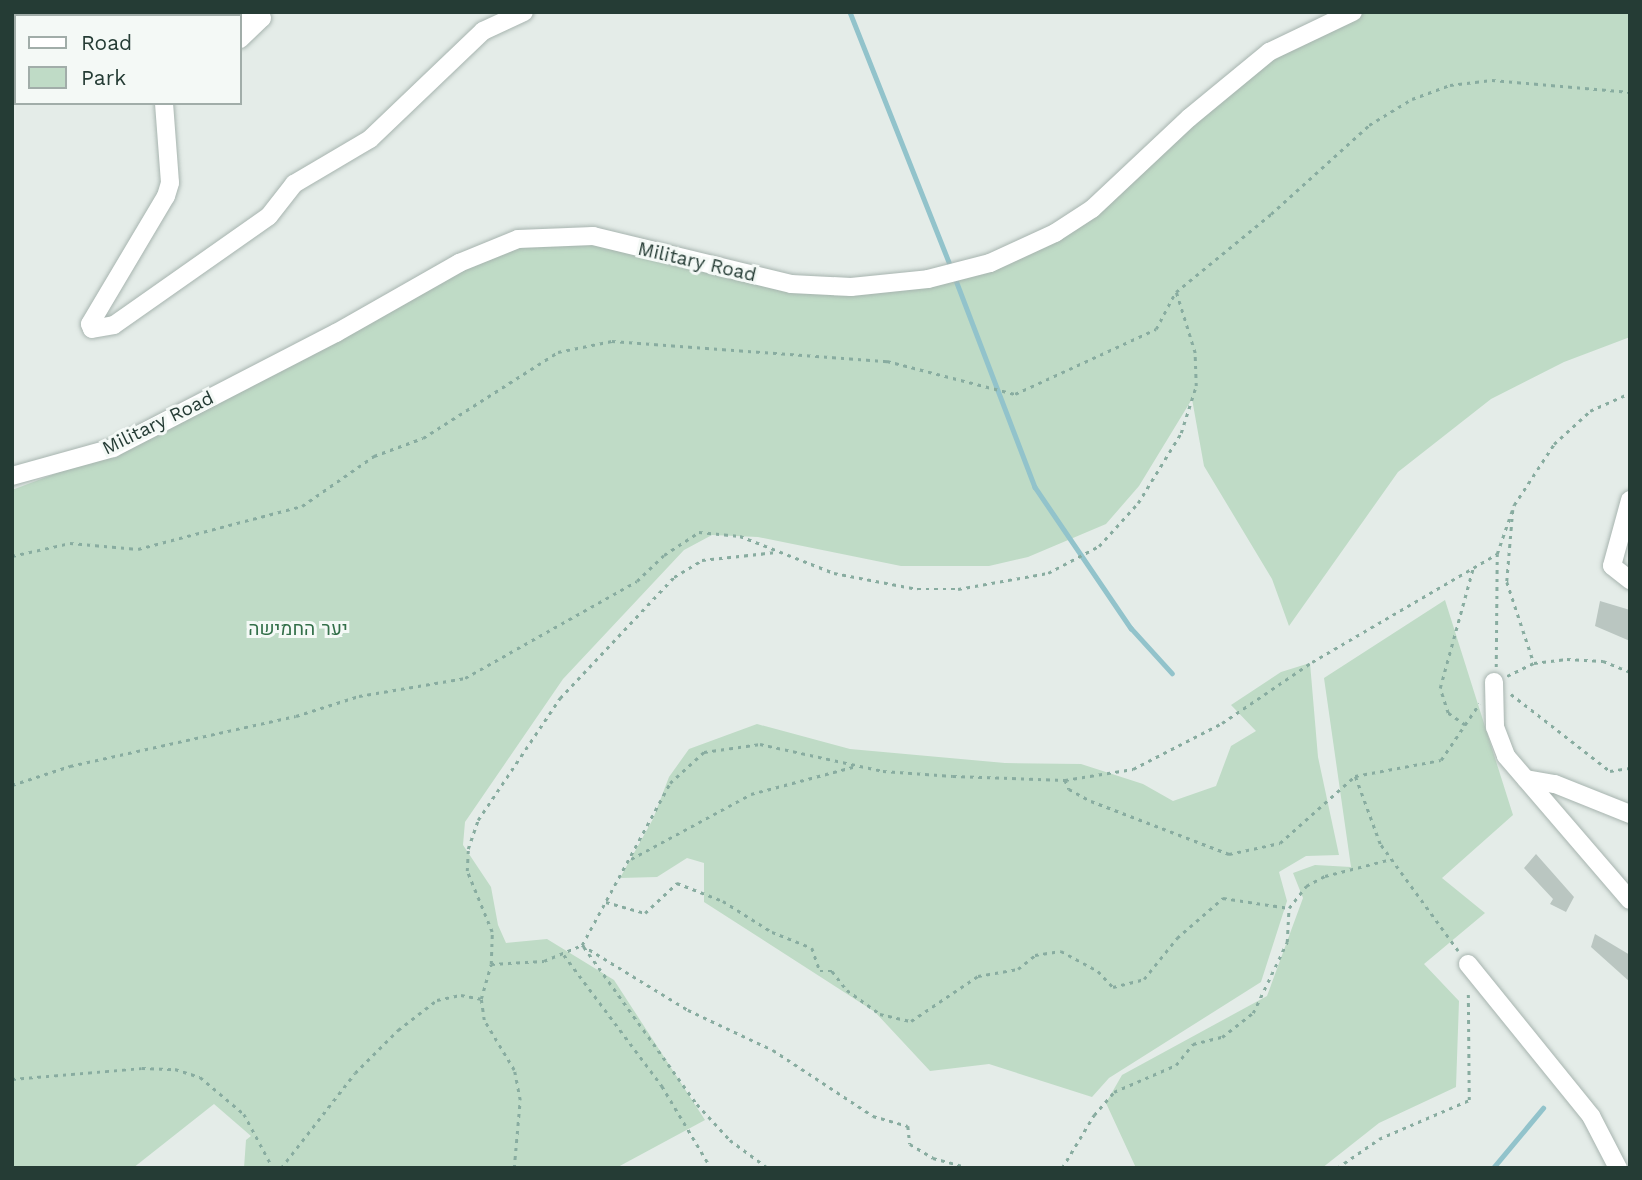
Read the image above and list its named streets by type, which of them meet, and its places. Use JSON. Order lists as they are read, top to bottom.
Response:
{
  "streets": {
    "street": ["Military Road"]
  },
  "parks": ["יער החמישה"],
  "legend": ["Road", "Park"]
}
